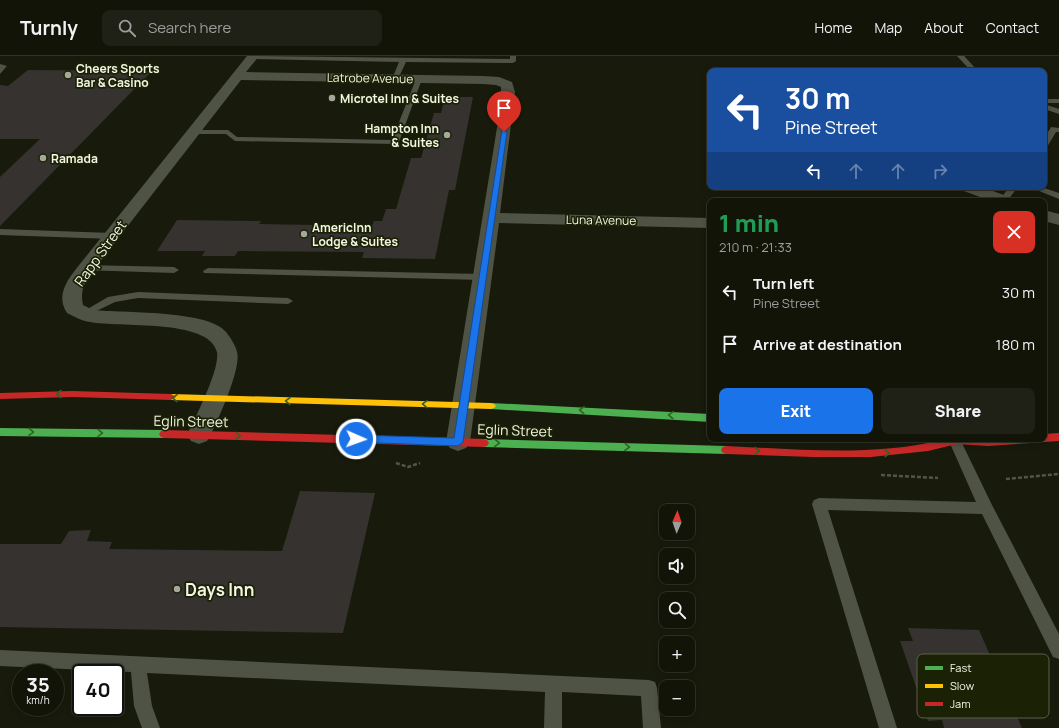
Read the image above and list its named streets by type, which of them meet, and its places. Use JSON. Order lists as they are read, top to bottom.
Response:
{
  "streets": {
    "street": [
      "Latrobe Avenue",
      "Luna Avenue",
      "Rapp Street",
      "Eglin Street"
    ]
  },
  "crossings": [
    ["Latrobe Avenue", "Luna Avenue"],
    ["Latrobe Avenue", "Rapp Street"]
  ],
  "places": [
    "Cheers Sports Bar & Casino",
    "Microtel Inn & Suites",
    "Hampton Inn & Suites",
    "Ramada",
    "AmericInn Lodge & Suites",
    "Days Inn"
  ],
  "legend": ["Fast", "Slow", "Jam"],
  "north": "top",
  "page": {
    "header": "Turnly",
    "search": "Search here",
    "nav": [
      "Home",
      "Map",
      "About",
      "Contact"
    ],
    "turn": ["30 m", "Pine Street"],
    "heading": ["1 min", "210 m · 21:33"],
    "list": [
      {
        "name": "Turn left",
        "note": "Pine Street",
        "value": "30 m"
      },
      {
        "name": "Arrive at destination",
        "value": "180 m"
      }
    ],
    "buttons": ["Exit", "Share"],
    "map_buttons": ["+", "−"],
    "speed": "35 km/h",
    "limit": "40"
  }
}
